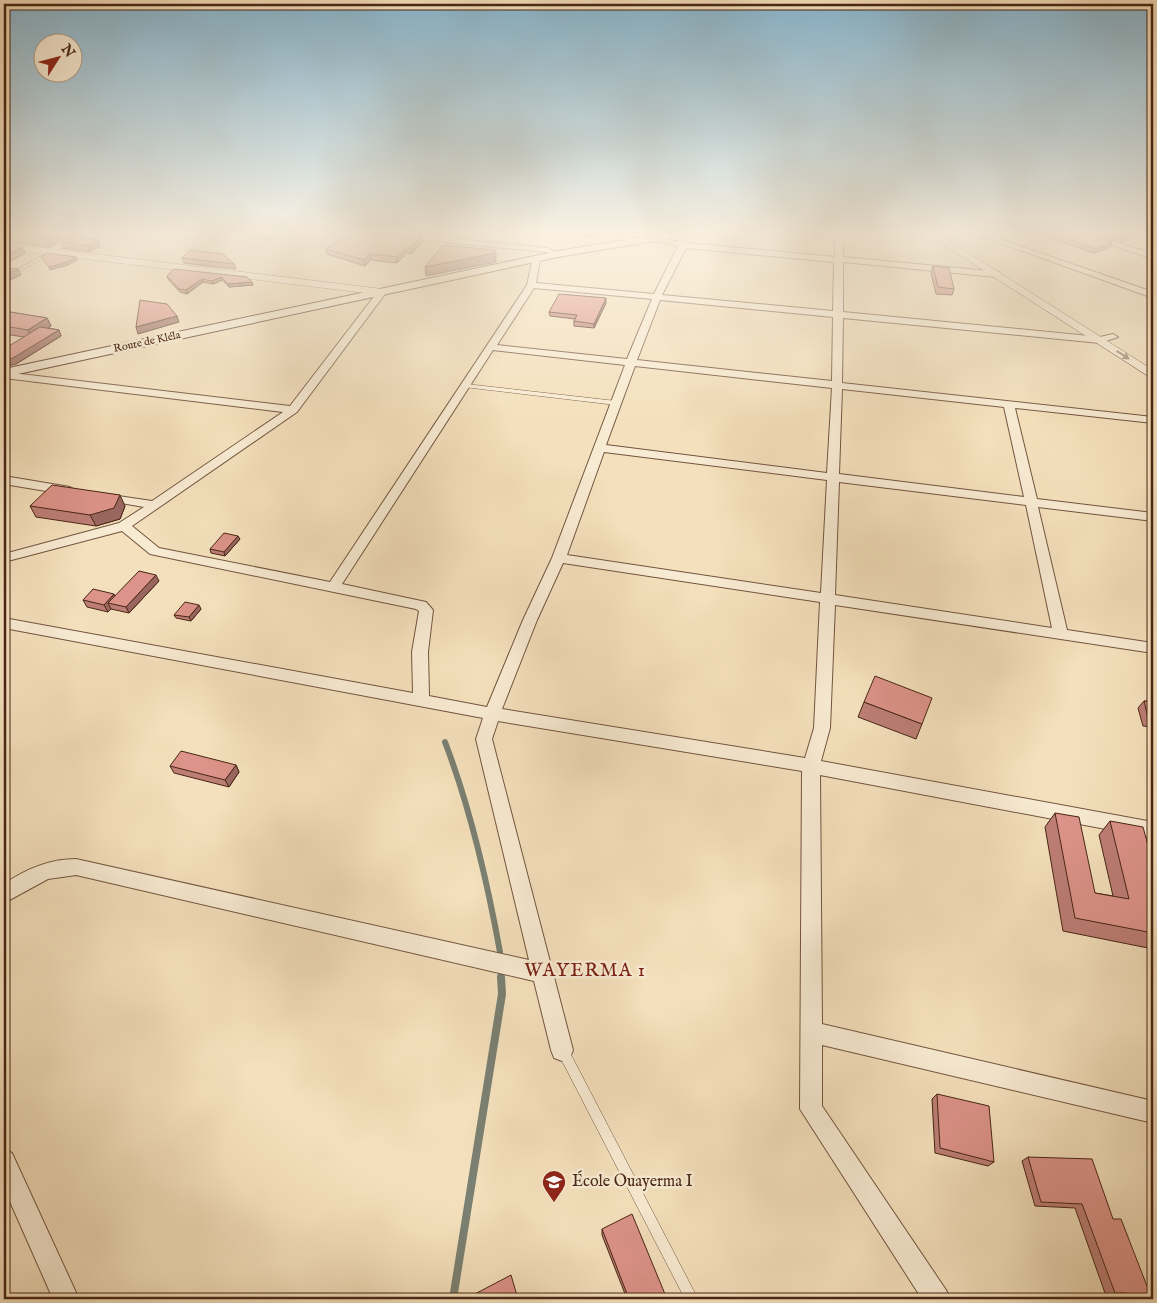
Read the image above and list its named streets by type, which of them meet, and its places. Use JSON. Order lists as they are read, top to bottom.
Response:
{
  "streets": {
    "main road": ["Route de Kléla"]
  },
  "districts": ["WAYERMA 1"],
  "places": {
    "school or university": ["École Ouayerma I"]
  },
  "north": "top right"
}
